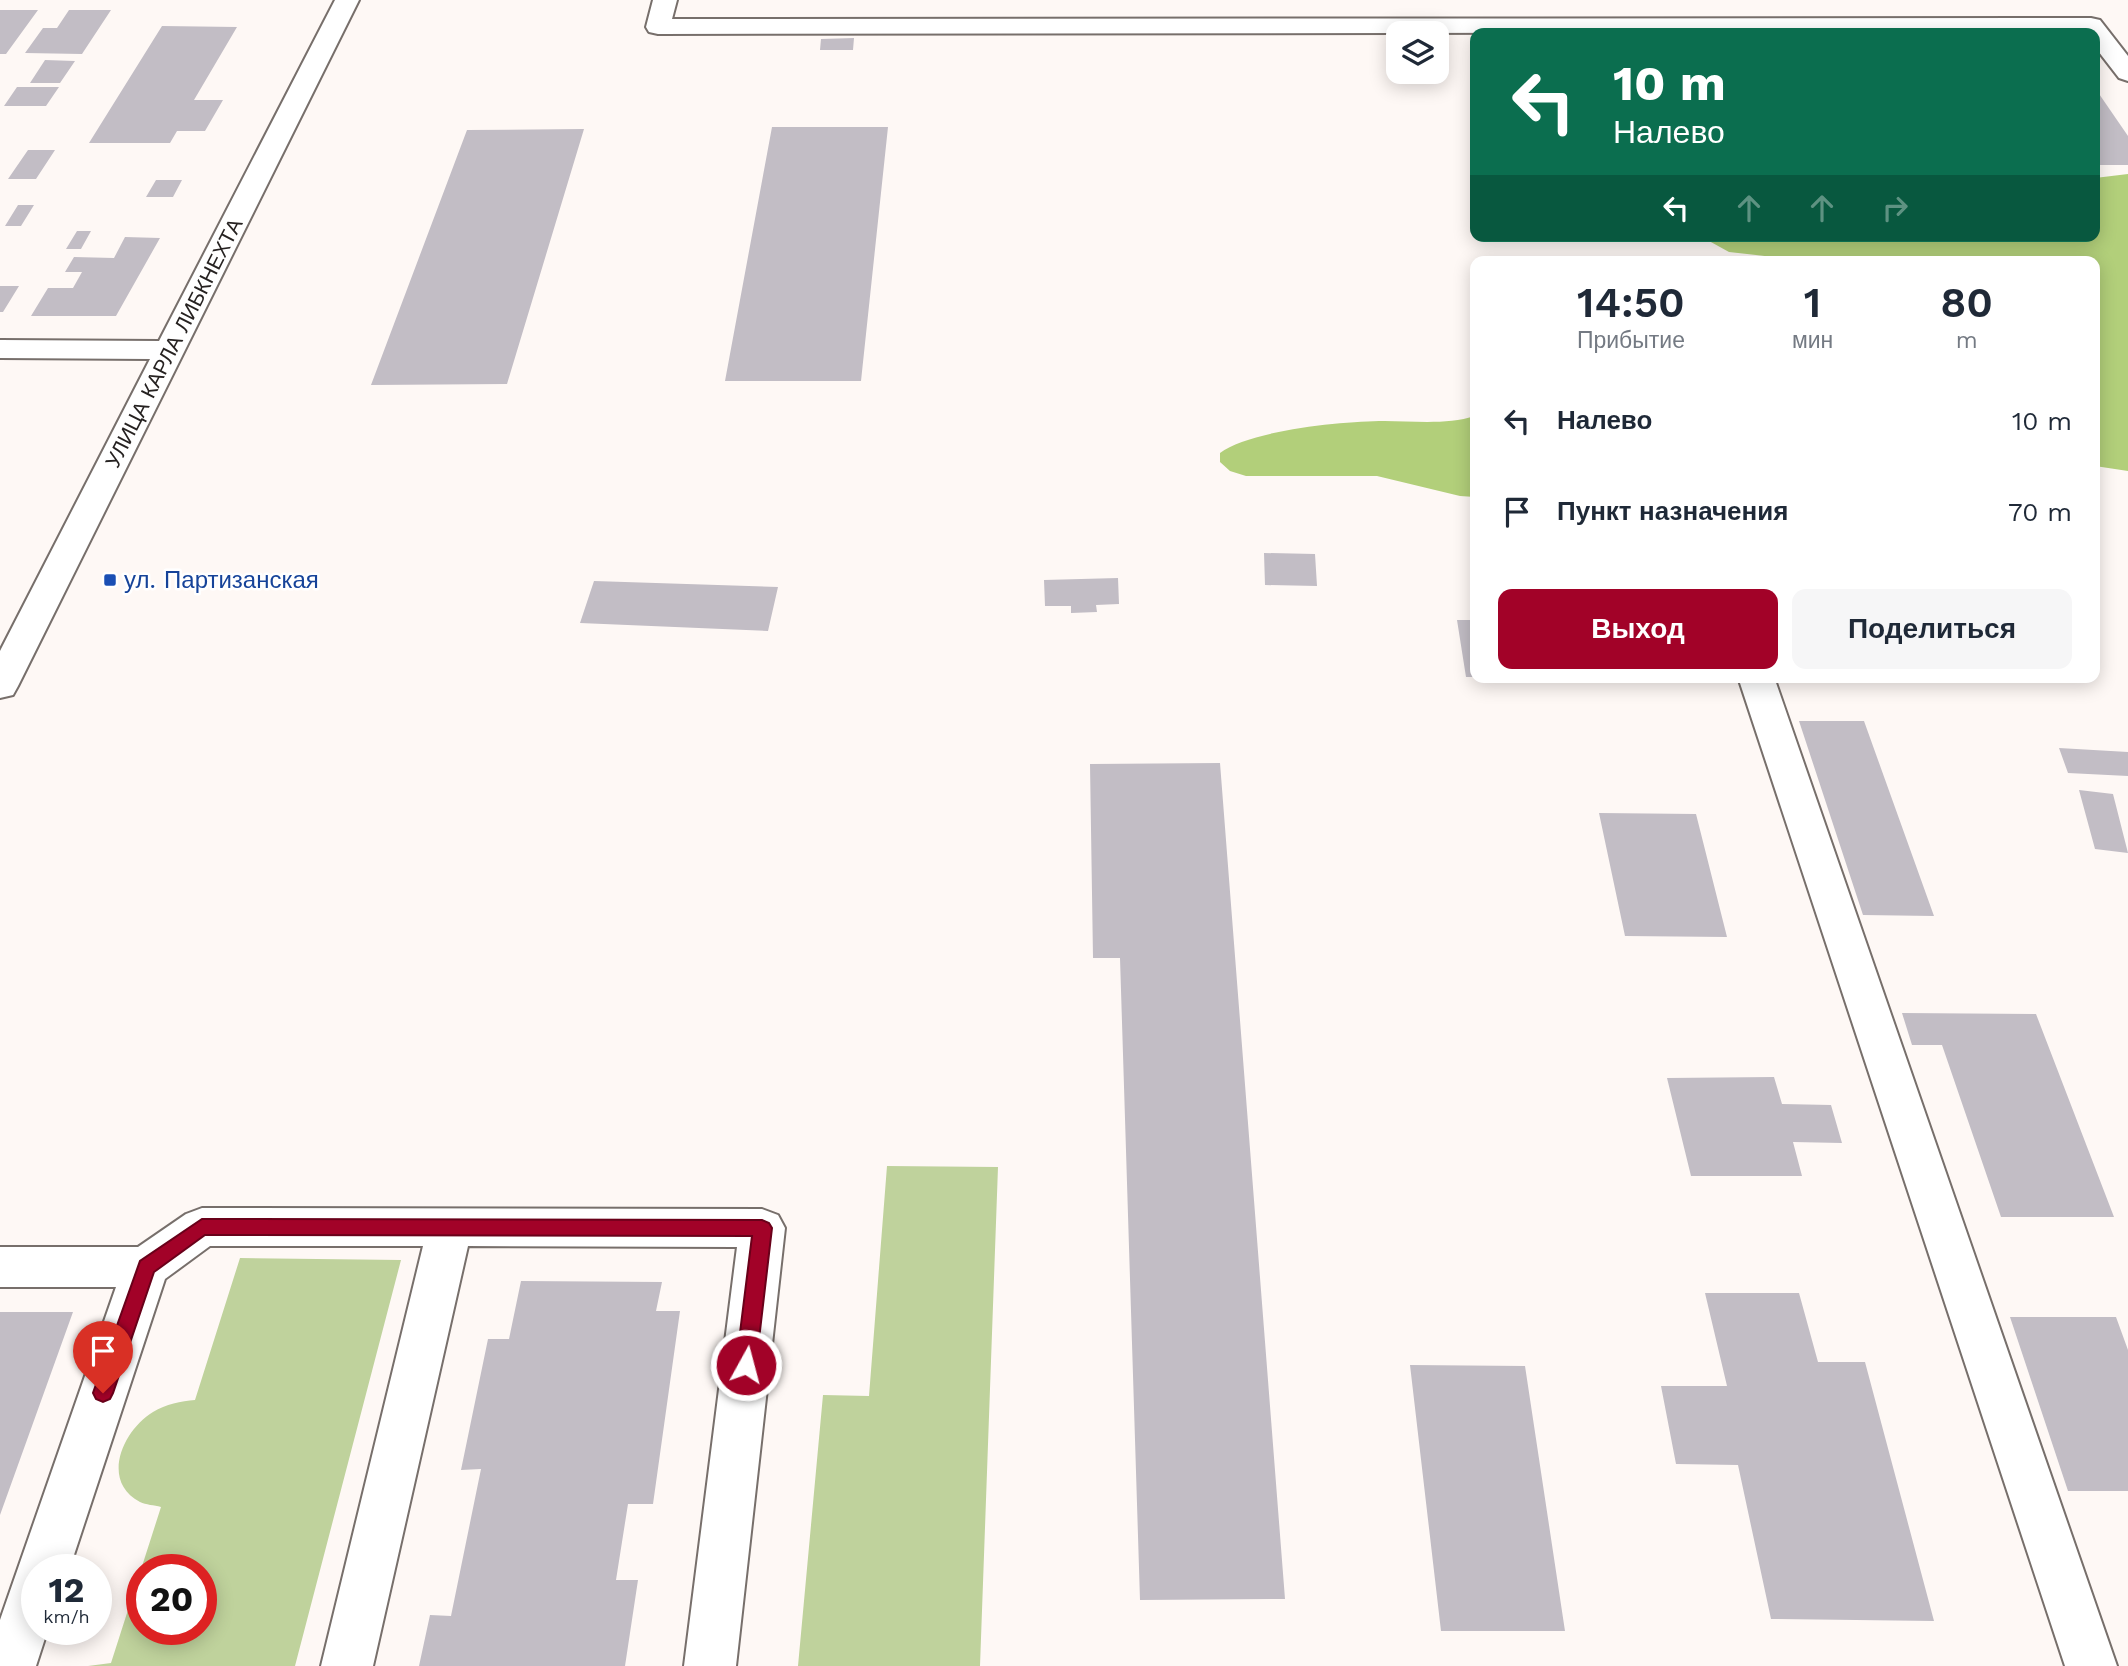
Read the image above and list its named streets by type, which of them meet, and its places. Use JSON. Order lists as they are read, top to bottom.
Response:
{
  "streets": {
    "street": ["УЛИЦА КАРЛА ЛИБКНЕХТА"]
  },
  "places": {
    "transit": ["ул. Партизанская"]
  },
  "page": {
    "turn": ["10 m", "Налево"],
    "eta": [
      "14:50",
      "Прибытие",
      "1",
      "мин",
      "80",
      "m"
    ],
    "list": [
      {
        "name": "Налево",
        "value": "10 m"
      },
      {
        "name": "Пункт назначения",
        "value": "70 m"
      }
    ],
    "buttons": ["Выход", "Поделиться"],
    "speed": "12 km/h",
    "limit": "20"
  }
}
